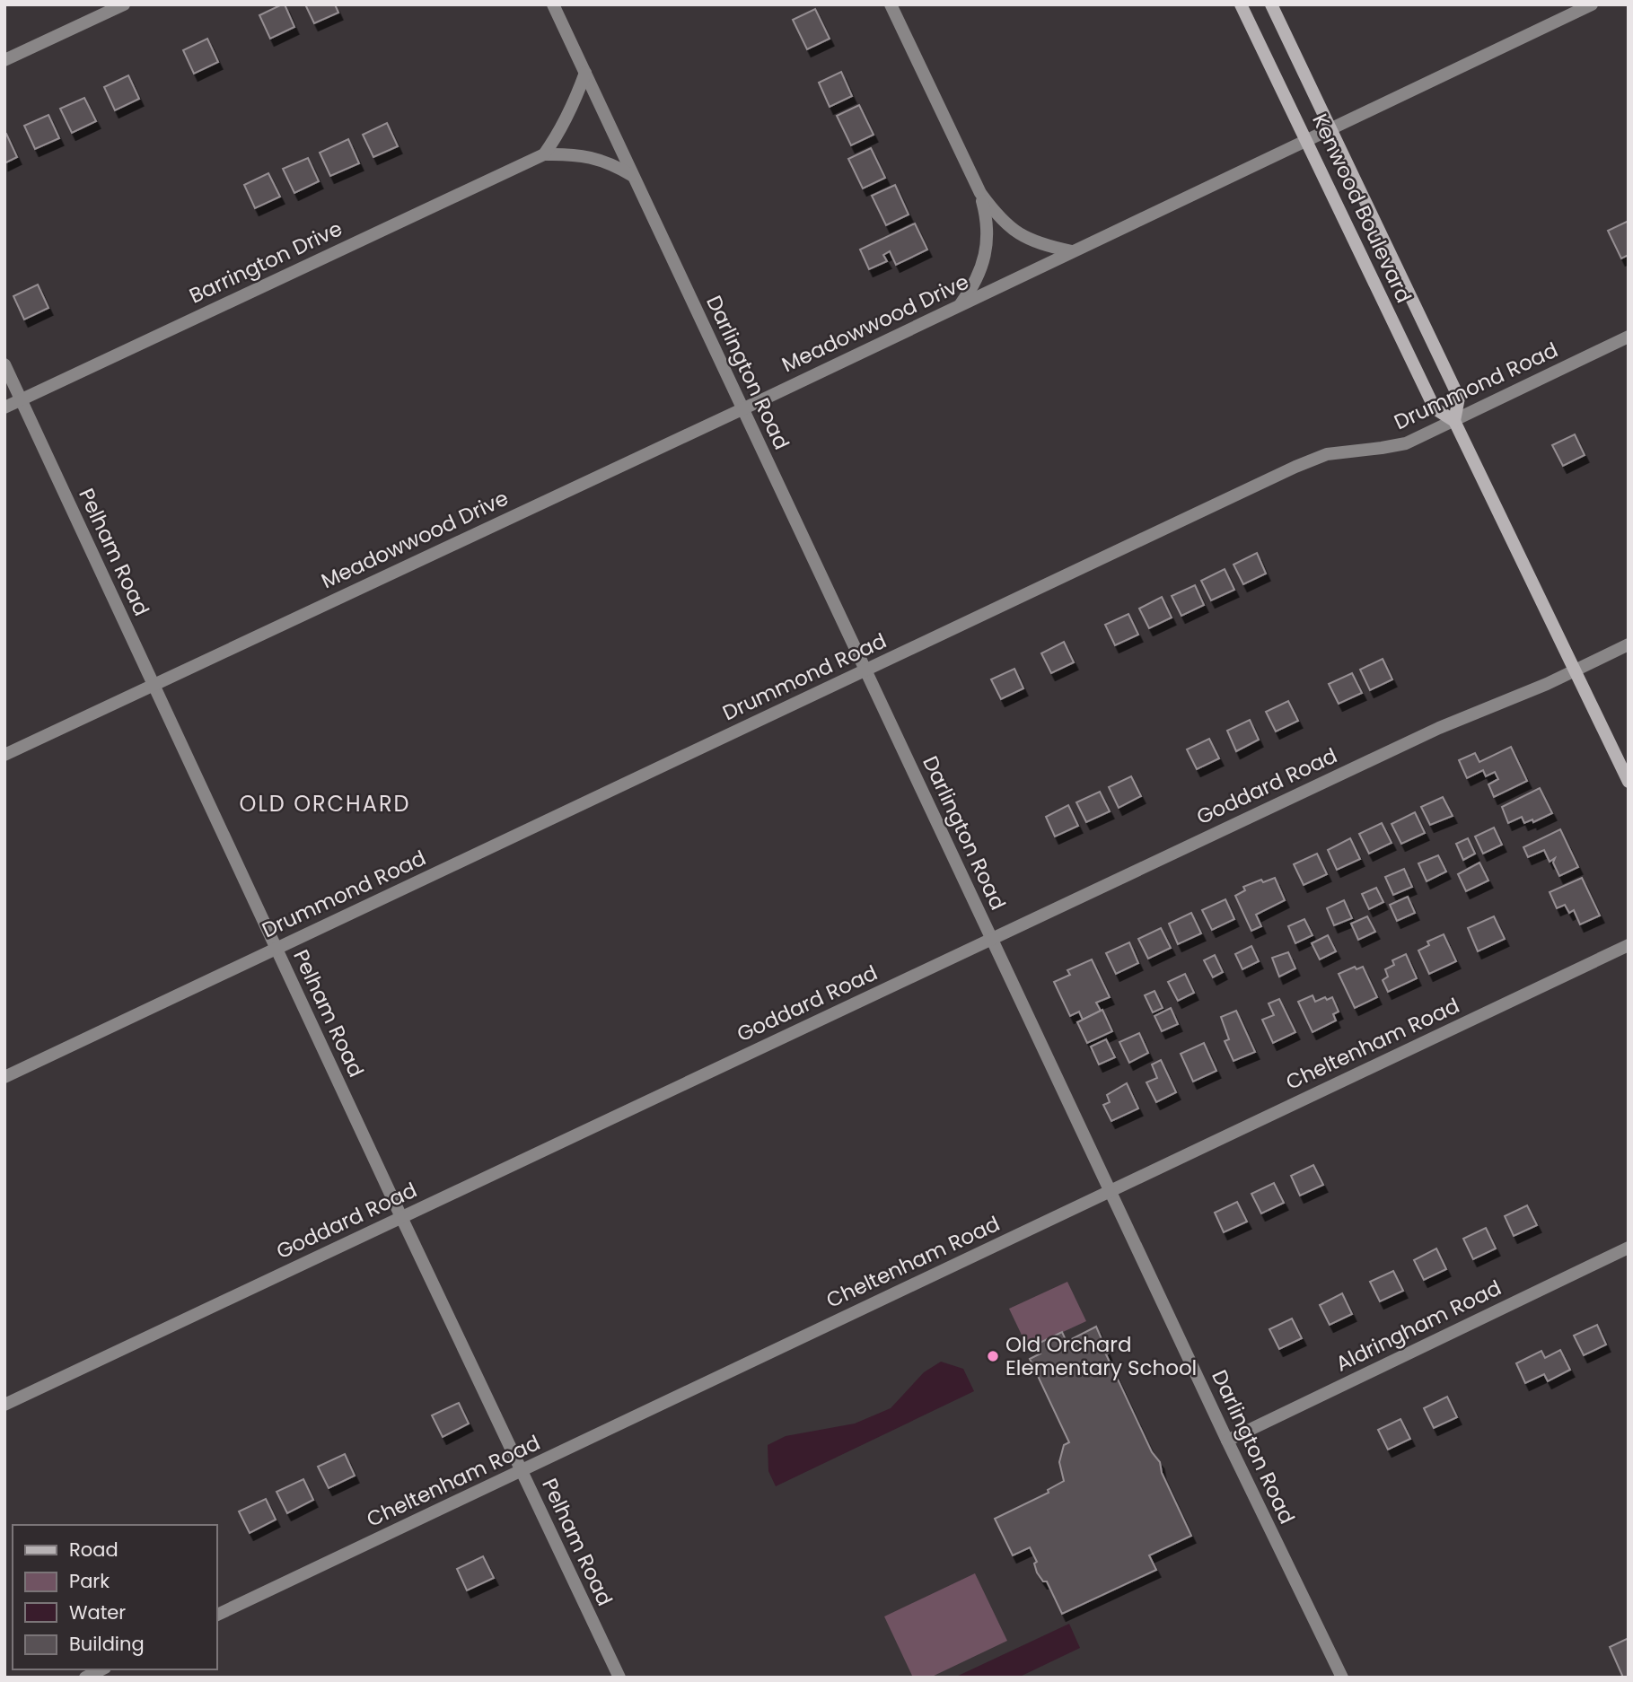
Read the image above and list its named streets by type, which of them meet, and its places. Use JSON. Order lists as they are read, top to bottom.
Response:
{
  "streets": {
    "street": [
      "Kenwood Boulevard",
      "Barrington Drive",
      "Meadowwood Drive",
      "Darlington Road",
      "Drummond Road",
      "Pelham Road",
      "Goddard Road",
      "Cheltenham Road",
      "Aldringham Road"
    ]
  },
  "crossings": [
    ["Kenwood Boulevard", "Meadowwood Drive"],
    ["Kenwood Boulevard", "Drummond Road"],
    ["Kenwood Boulevard", "Goddard Road"],
    ["Barrington Drive", "Darlington Road"],
    ["Barrington Drive", "Pelham Road"],
    ["Meadowwood Drive", "Darlington Road"],
    ["Meadowwood Drive", "Pelham Road"],
    ["Darlington Road", "Drummond Road"],
    ["Darlington Road", "Goddard Road"],
    ["Darlington Road", "Cheltenham Road"],
    ["Darlington Road", "Aldringham Road"],
    ["Drummond Road", "Pelham Road"],
    ["Pelham Road", "Goddard Road"],
    ["Pelham Road", "Cheltenham Road"]
  ],
  "districts": ["OLD ORCHARD"],
  "places": ["Old Orchard Elementary School"],
  "legend": [
    "Road",
    "Park",
    "Water",
    "Building"
  ]
}
